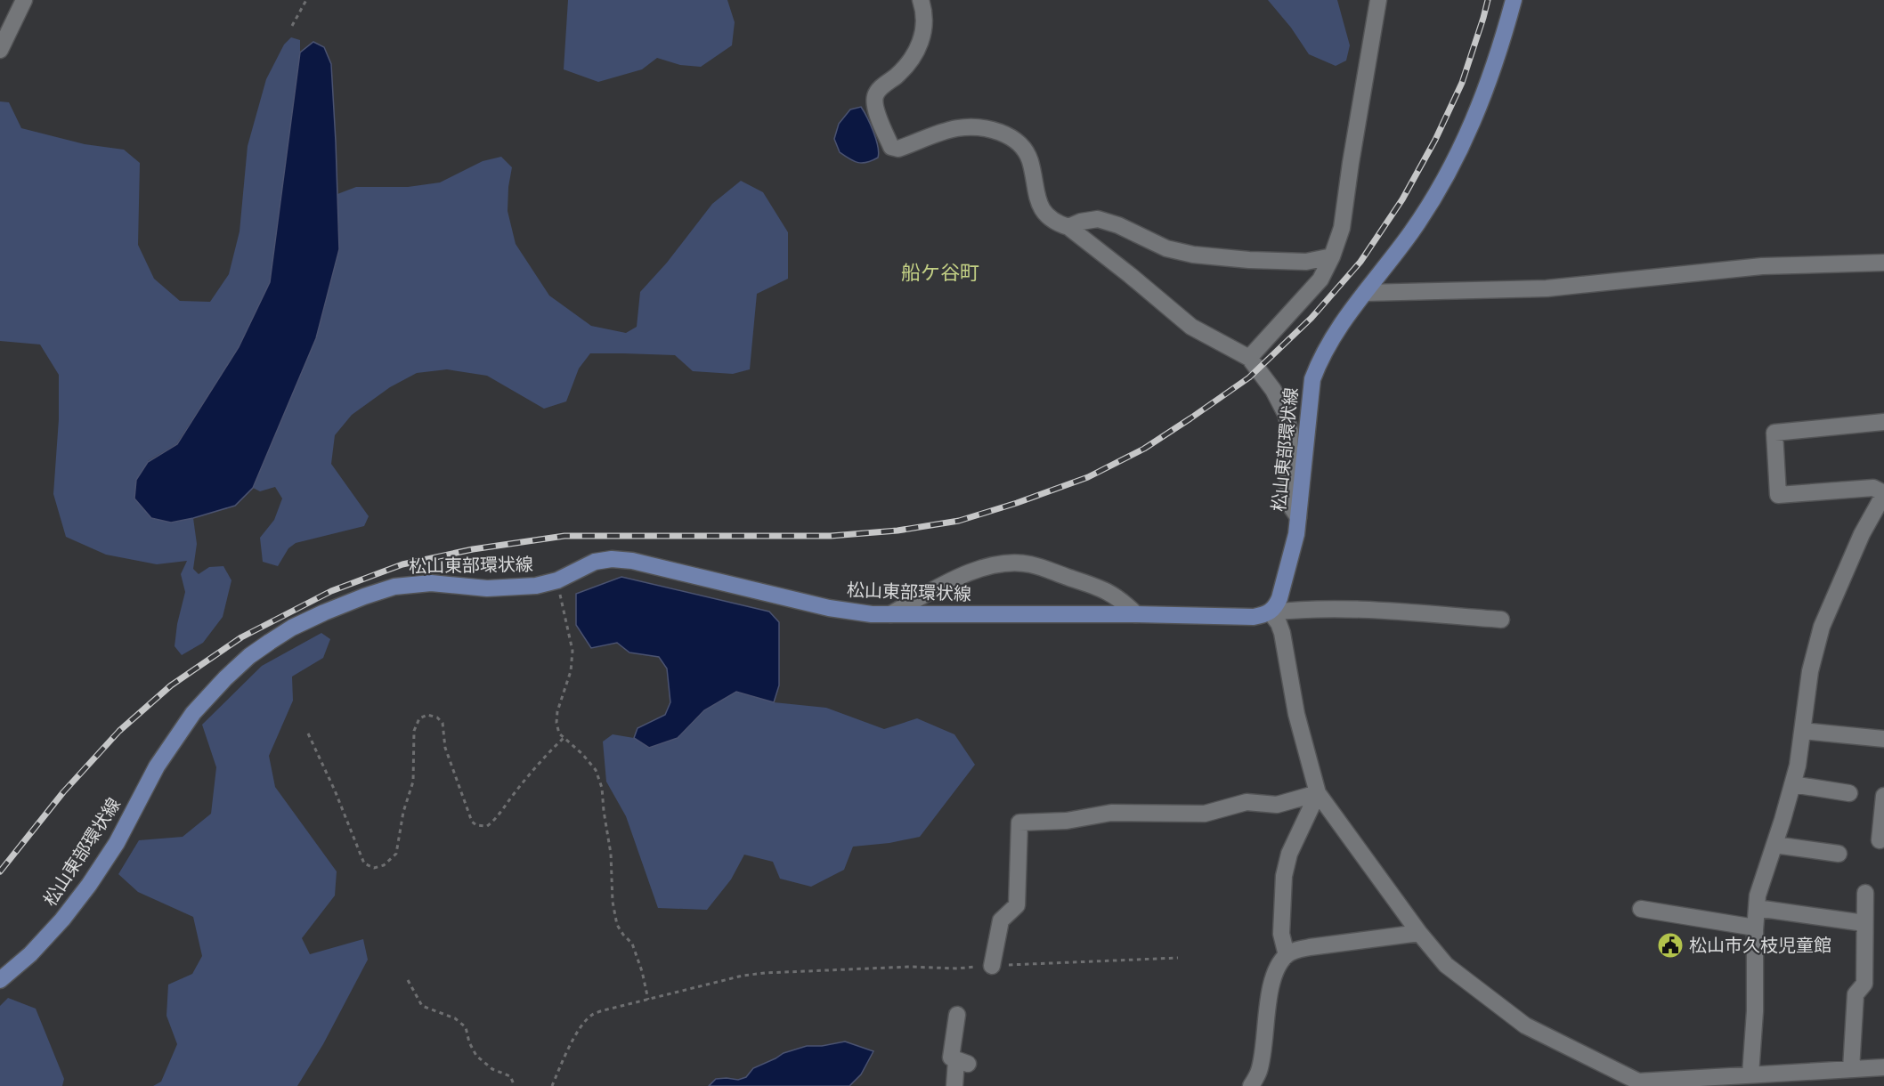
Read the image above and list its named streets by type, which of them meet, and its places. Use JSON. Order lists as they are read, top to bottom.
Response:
{
  "streets": {
    "main road": ["松山東部環状線"]
  },
  "districts": ["船ケ谷町"],
  "places": {
    "public building": ["松山市久枝児童館"]
  }
}
